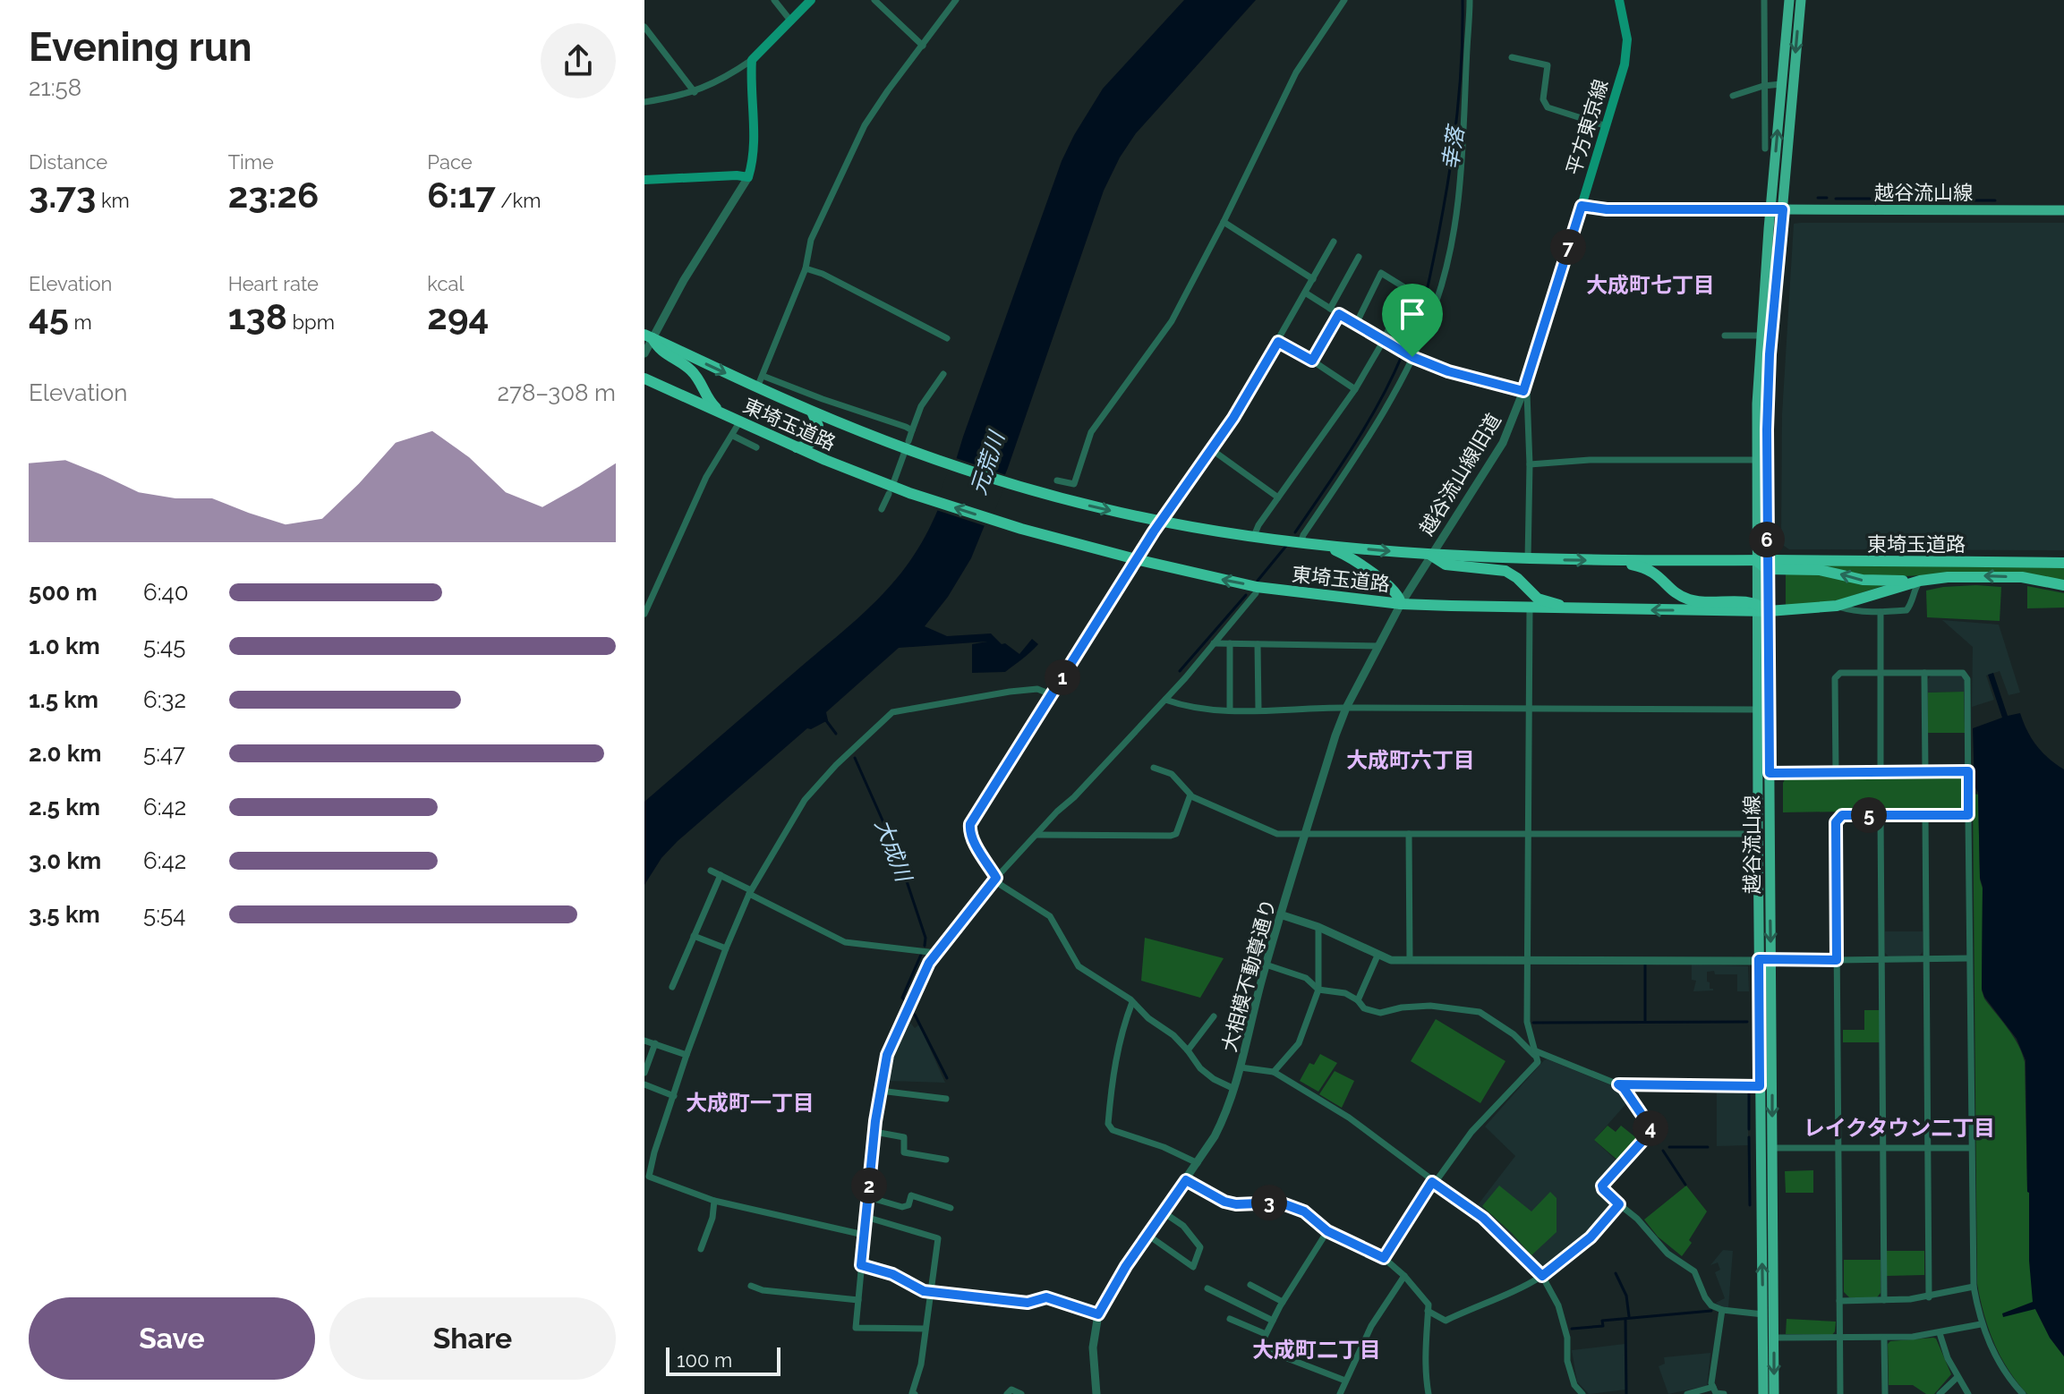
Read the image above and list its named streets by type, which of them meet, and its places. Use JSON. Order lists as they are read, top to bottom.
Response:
{
  "streets": {
    "highway": ["東埼玉道路"],
    "main road": ["平方東京線", "越谷流山線"],
    "street": ["越谷流山線旧道", "大相模不動尊通り"]
  },
  "crossings": [
    ["平方東京線", "越谷流山線"],
    ["平方東京線", "越谷流山線旧道"],
    ["越谷流山線", "東埼玉道路"],
    ["東埼玉道路", "越谷流山線旧道"],
    ["東埼玉道路", "大相模不動尊通り"],
    ["越谷流山線旧道", "大相模不動尊通り"]
  ],
  "districts": [
    "大成町七丁目",
    "大成町六丁目",
    "大成町一丁目",
    "レイクタウン二丁目",
    "大成町二丁目"
  ],
  "water": ["幸落", "元荒川", "大成川"],
  "scale_bar": "100 m",
  "page": {
    "heading": ["Evening run", "21:58"],
    "stats": [
      ["Distance", "3.73 km"],
      ["Time", "23:26"],
      ["Pace", "6:17 /km"],
      ["Elevation", "45 m"],
      ["Heart rate", "138 bpm"],
      ["kcal", "294"]
    ],
    "pins": [
      "7",
      "6",
      "1",
      "5",
      "4",
      "2",
      "3"
    ],
    "chart": ["Elevation", "278–308 m"],
    "list": [
      {
        "name": "500 m",
        "note": "6:40"
      },
      {
        "name": "1.0 km",
        "note": "5:45"
      },
      {
        "name": "1.5 km",
        "note": "6:32"
      },
      {
        "name": "2.0 km",
        "note": "5:47"
      },
      {
        "name": "2.5 km",
        "note": "6:42"
      },
      {
        "name": "3.0 km",
        "note": "6:42"
      },
      {
        "name": "3.5 km",
        "note": "5:54"
      }
    ],
    "buttons": ["Save", "Share"],
    "scale": "100 m"
  }
}
